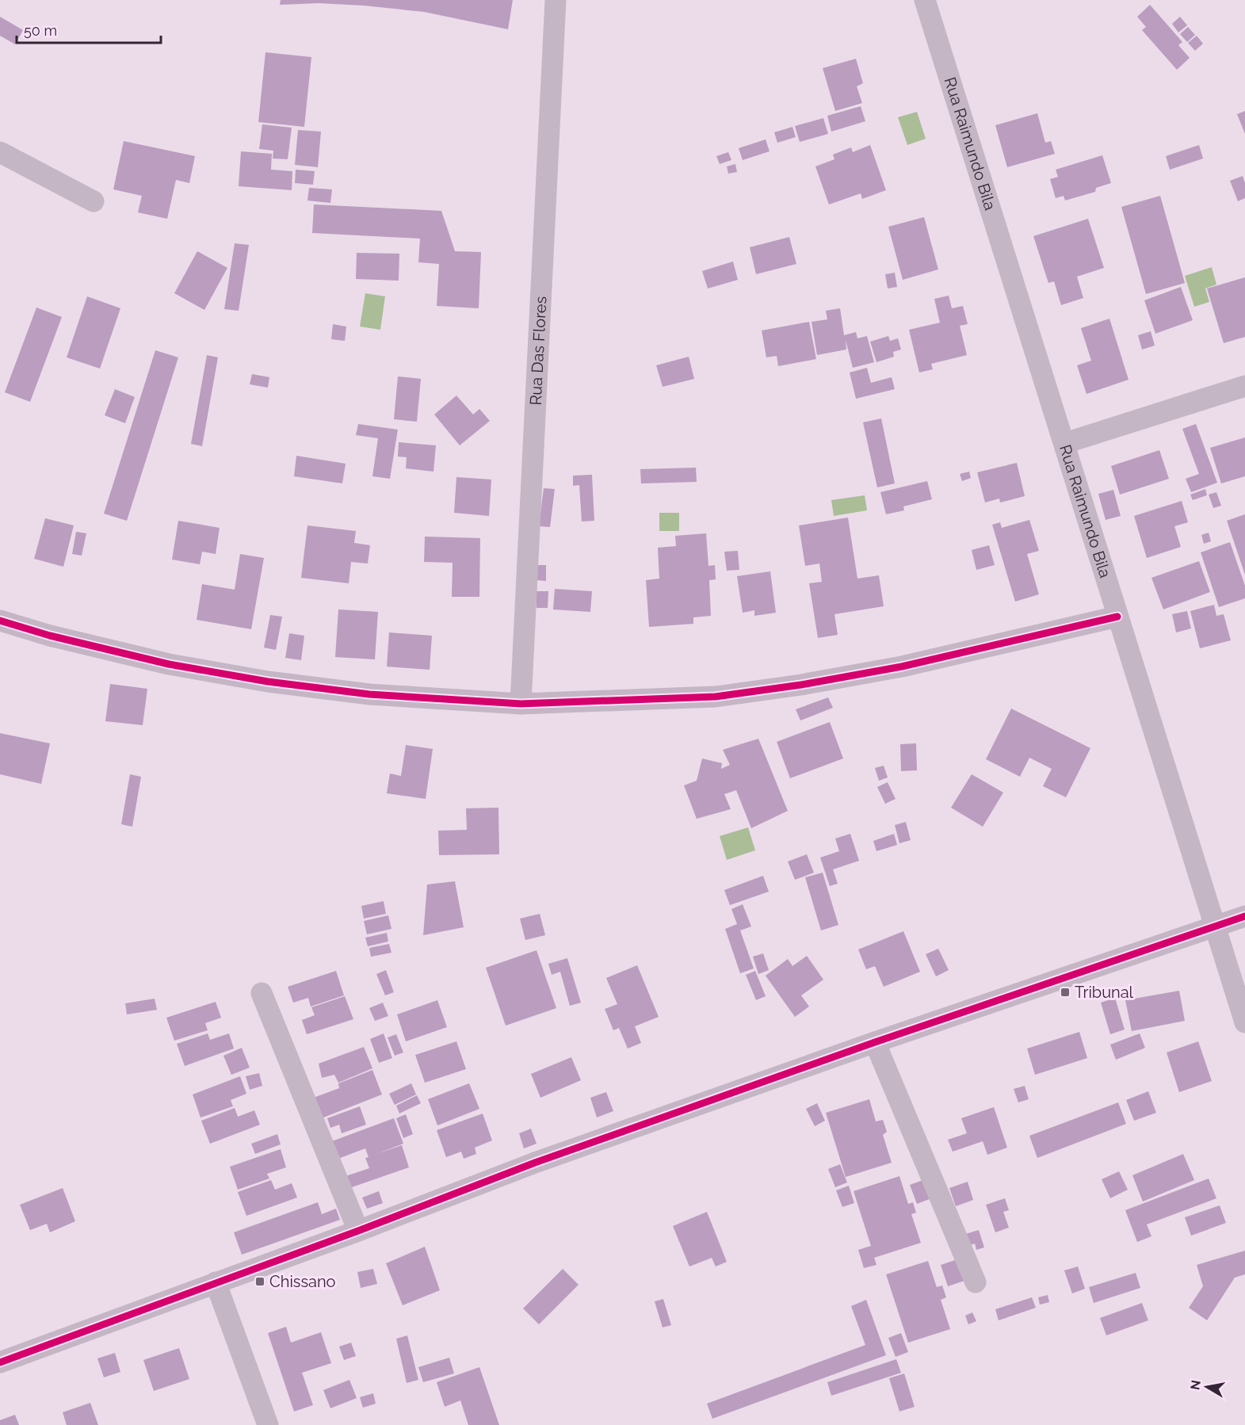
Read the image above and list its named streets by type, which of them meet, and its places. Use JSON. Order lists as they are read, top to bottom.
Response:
{
  "streets": {
    "street": ["Rua Raimundo Bila", "Rua Das Flores"]
  },
  "places": {
    "transit": ["Tribunal", "Chissano"]
  },
  "scale_bar": "50 m",
  "north": "left"
}
